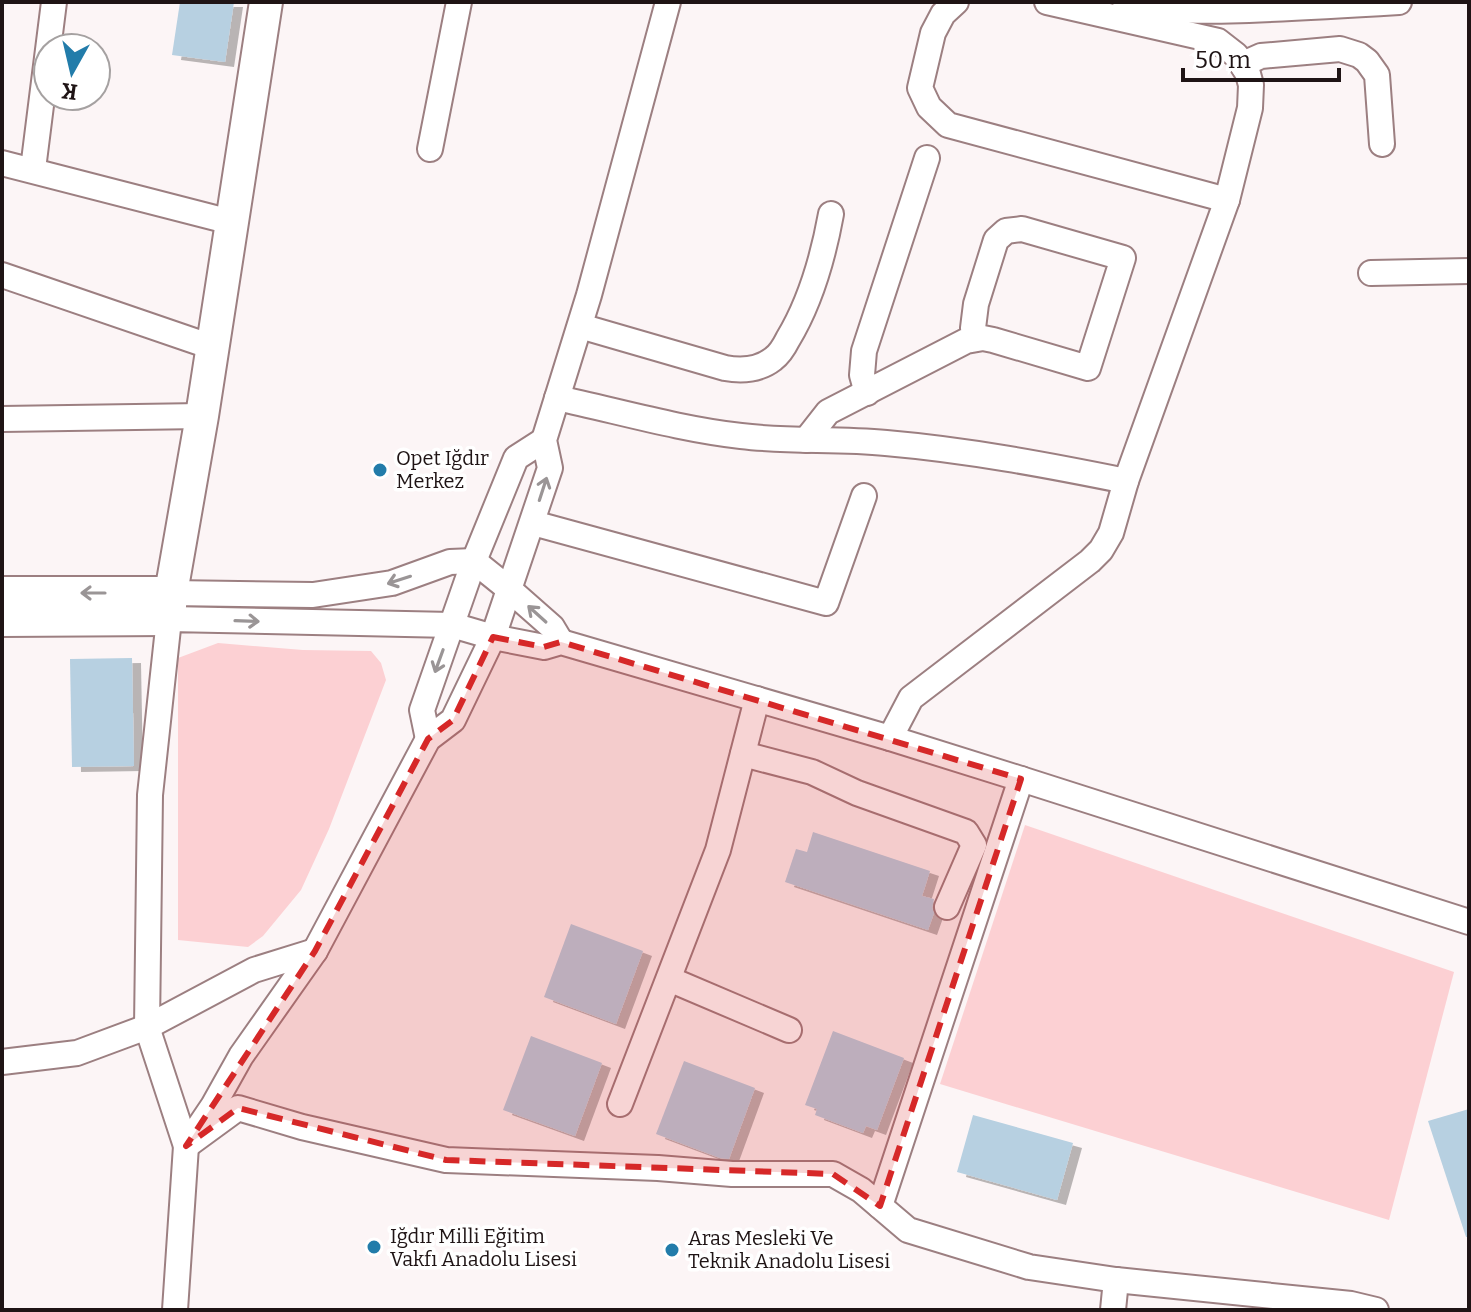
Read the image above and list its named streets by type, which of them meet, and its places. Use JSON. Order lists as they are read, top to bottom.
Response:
{
  "places": ["Opet Iğdır Merkez", "Iğdır Milli Eğitim Vakfı Anadolu Lisesi", "Aras Mesleki Ve Teknik Anadolu Lisesi"],
  "scale_bar": "50 m",
  "north": "bottom"
}
